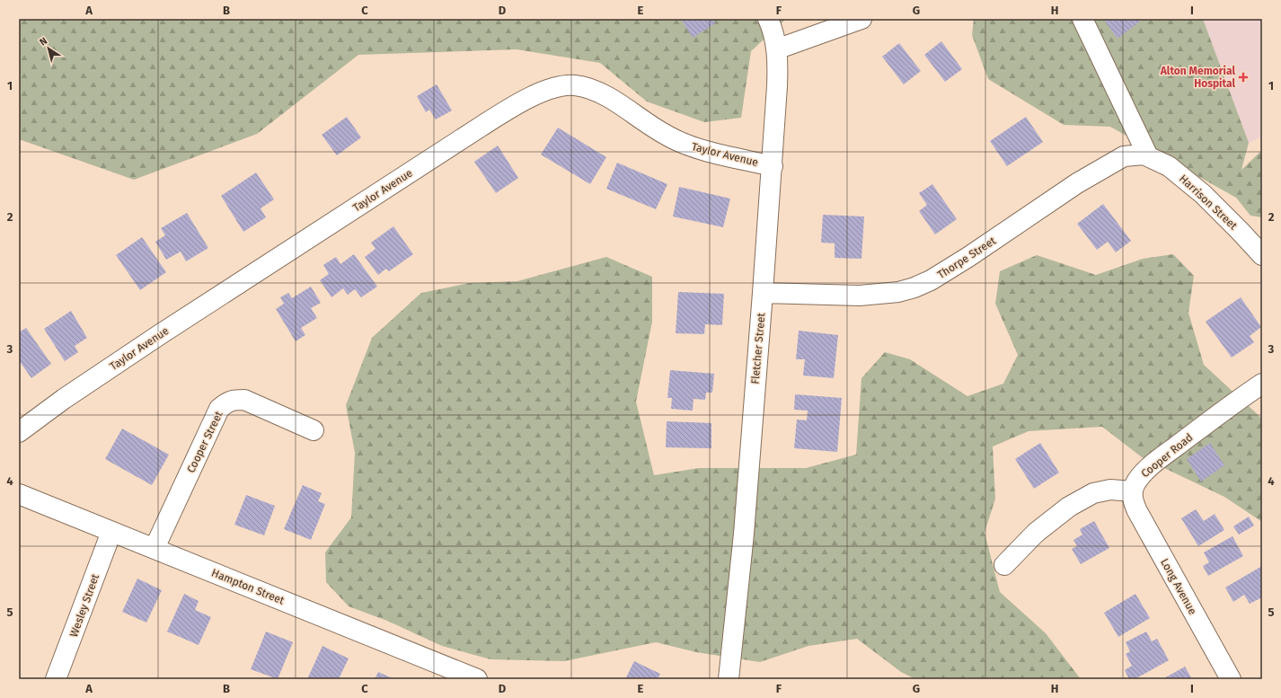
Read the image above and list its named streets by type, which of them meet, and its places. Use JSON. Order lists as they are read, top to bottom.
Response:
{
  "streets": {
    "street": [
      "Taylor Avenue",
      "Harrison Street",
      "Thorpe Street",
      "Fletcher Street",
      "Cooper Street",
      "Cooper Road",
      "Hampton Street",
      "Long Avenue",
      "Wesley Street"
    ]
  },
  "crossings": [
    ["Taylor Avenue", "Fletcher Street"],
    ["Harrison Street", "Thorpe Street"],
    ["Thorpe Street", "Fletcher Street"],
    ["Cooper Street", "Hampton Street"],
    ["Cooper Road", "Long Avenue"],
    ["Hampton Street", "Wesley Street"]
  ],
  "places": {
    "health": ["Alton Memorial Hospital"]
  },
  "north": "top left",
  "grid": {
    "columns": [
      "A",
      "B",
      "C",
      "D",
      "E",
      "F",
      "G",
      "H",
      "I"
    ],
    "rows": [
      "1",
      "2",
      "3",
      "4",
      "5"
    ]
  }
}
